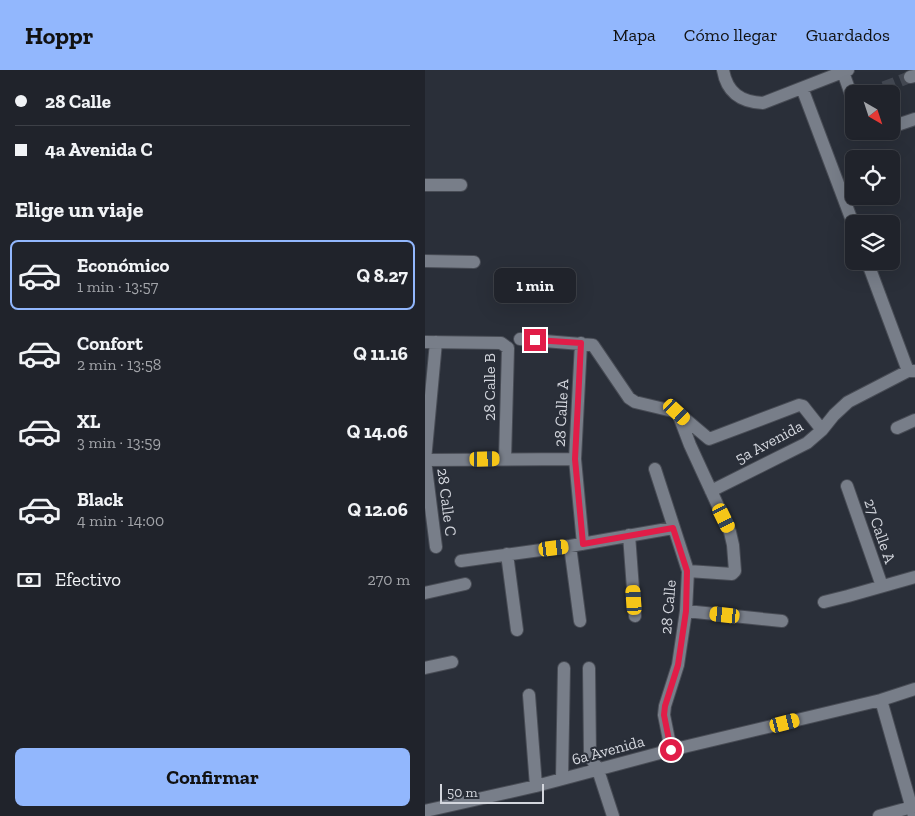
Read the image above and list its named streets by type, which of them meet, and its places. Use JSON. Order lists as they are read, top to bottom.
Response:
{
  "streets": {
    "street": [
      "28 Calle B",
      "28 Calle A",
      "5a Avenida",
      "28 Calle C",
      "27 Calle A",
      "28 Calle",
      "6a Avenida"
    ]
  },
  "crossings": [
    ["28 Calle B", "28 Calle C"],
    ["28 Calle", "6a Avenida"]
  ],
  "scale_bar": "50 m",
  "north": "bottom right",
  "page": {
    "header": "Hoppr",
    "nav": ["Mapa", "Cómo llegar", "Guardados"],
    "banner": ["28 Calle", "4a Avenida C"],
    "heading": "Elige un viaje",
    "list": [
      {
        "name": "Económico",
        "note": "1 min · 13:57",
        "value": "Q 8.27"
      },
      {
        "name": "Confort",
        "note": "2 min · 13:58",
        "value": "Q 11.16"
      },
      {
        "name": "XL",
        "note": "3 min · 13:59",
        "value": "Q 14.06"
      },
      {
        "name": "Black",
        "note": "4 min · 14:00",
        "value": "Q 12.06"
      }
    ],
    "bubble": "1 min",
    "pay": ["Efectivo", "270 m"],
    "buttons": "Confirmar",
    "scale": "50 m"
  }
}
